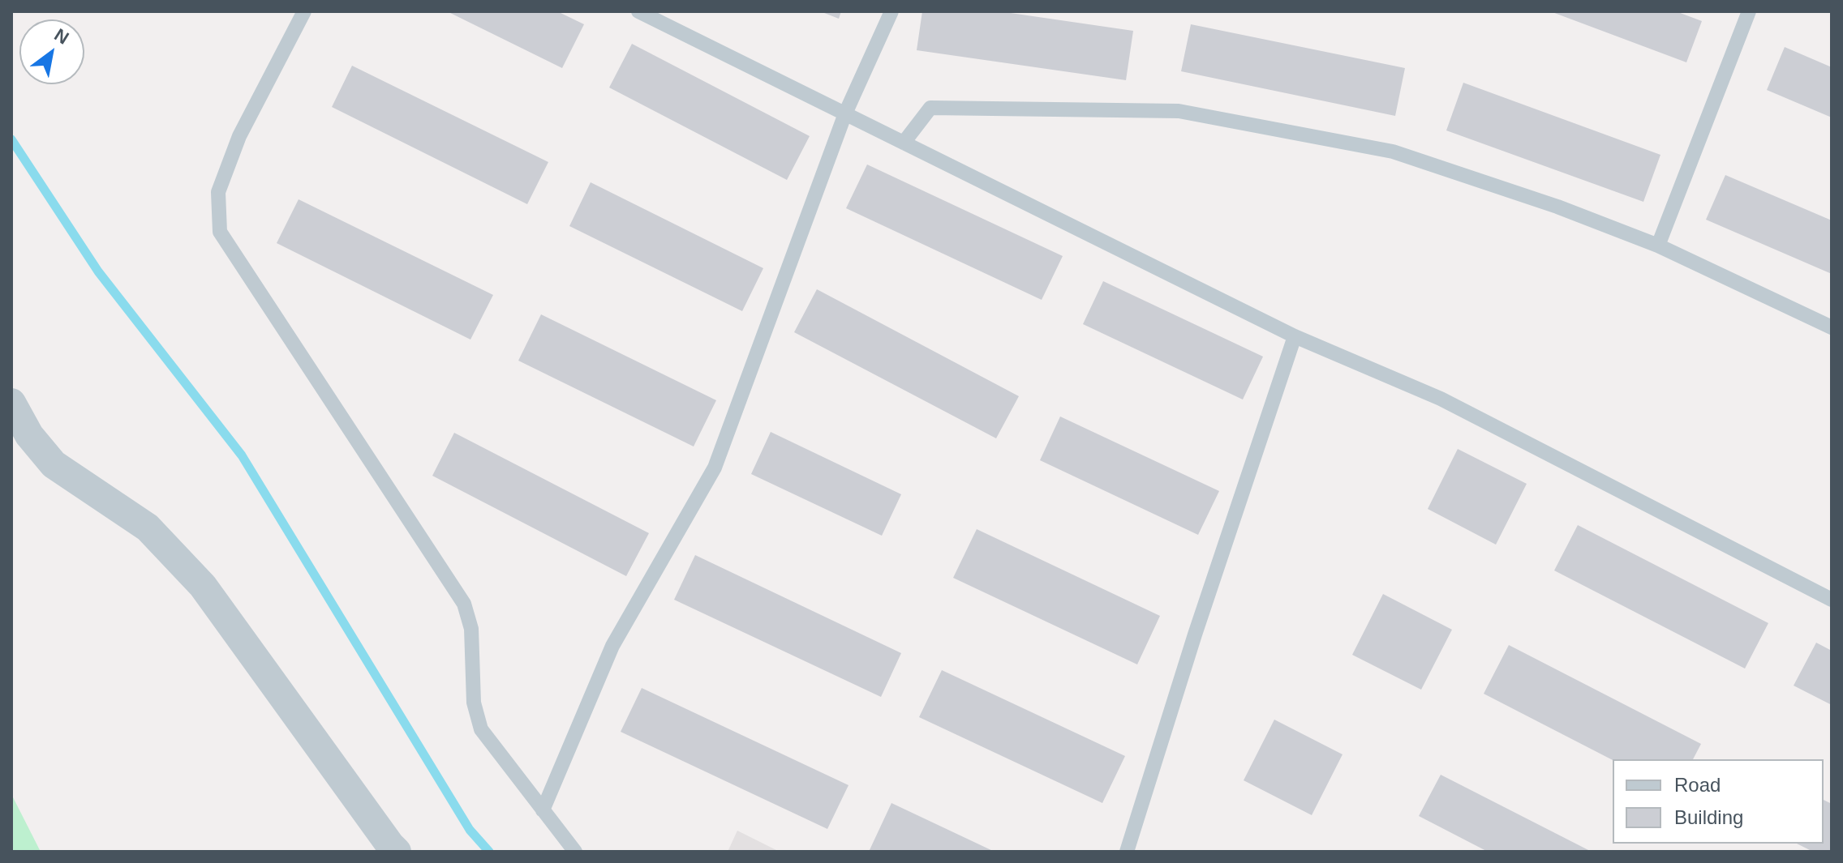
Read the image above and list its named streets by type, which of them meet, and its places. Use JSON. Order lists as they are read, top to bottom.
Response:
{
  "legend": ["Road", "Building"],
  "north": "top right"
}
